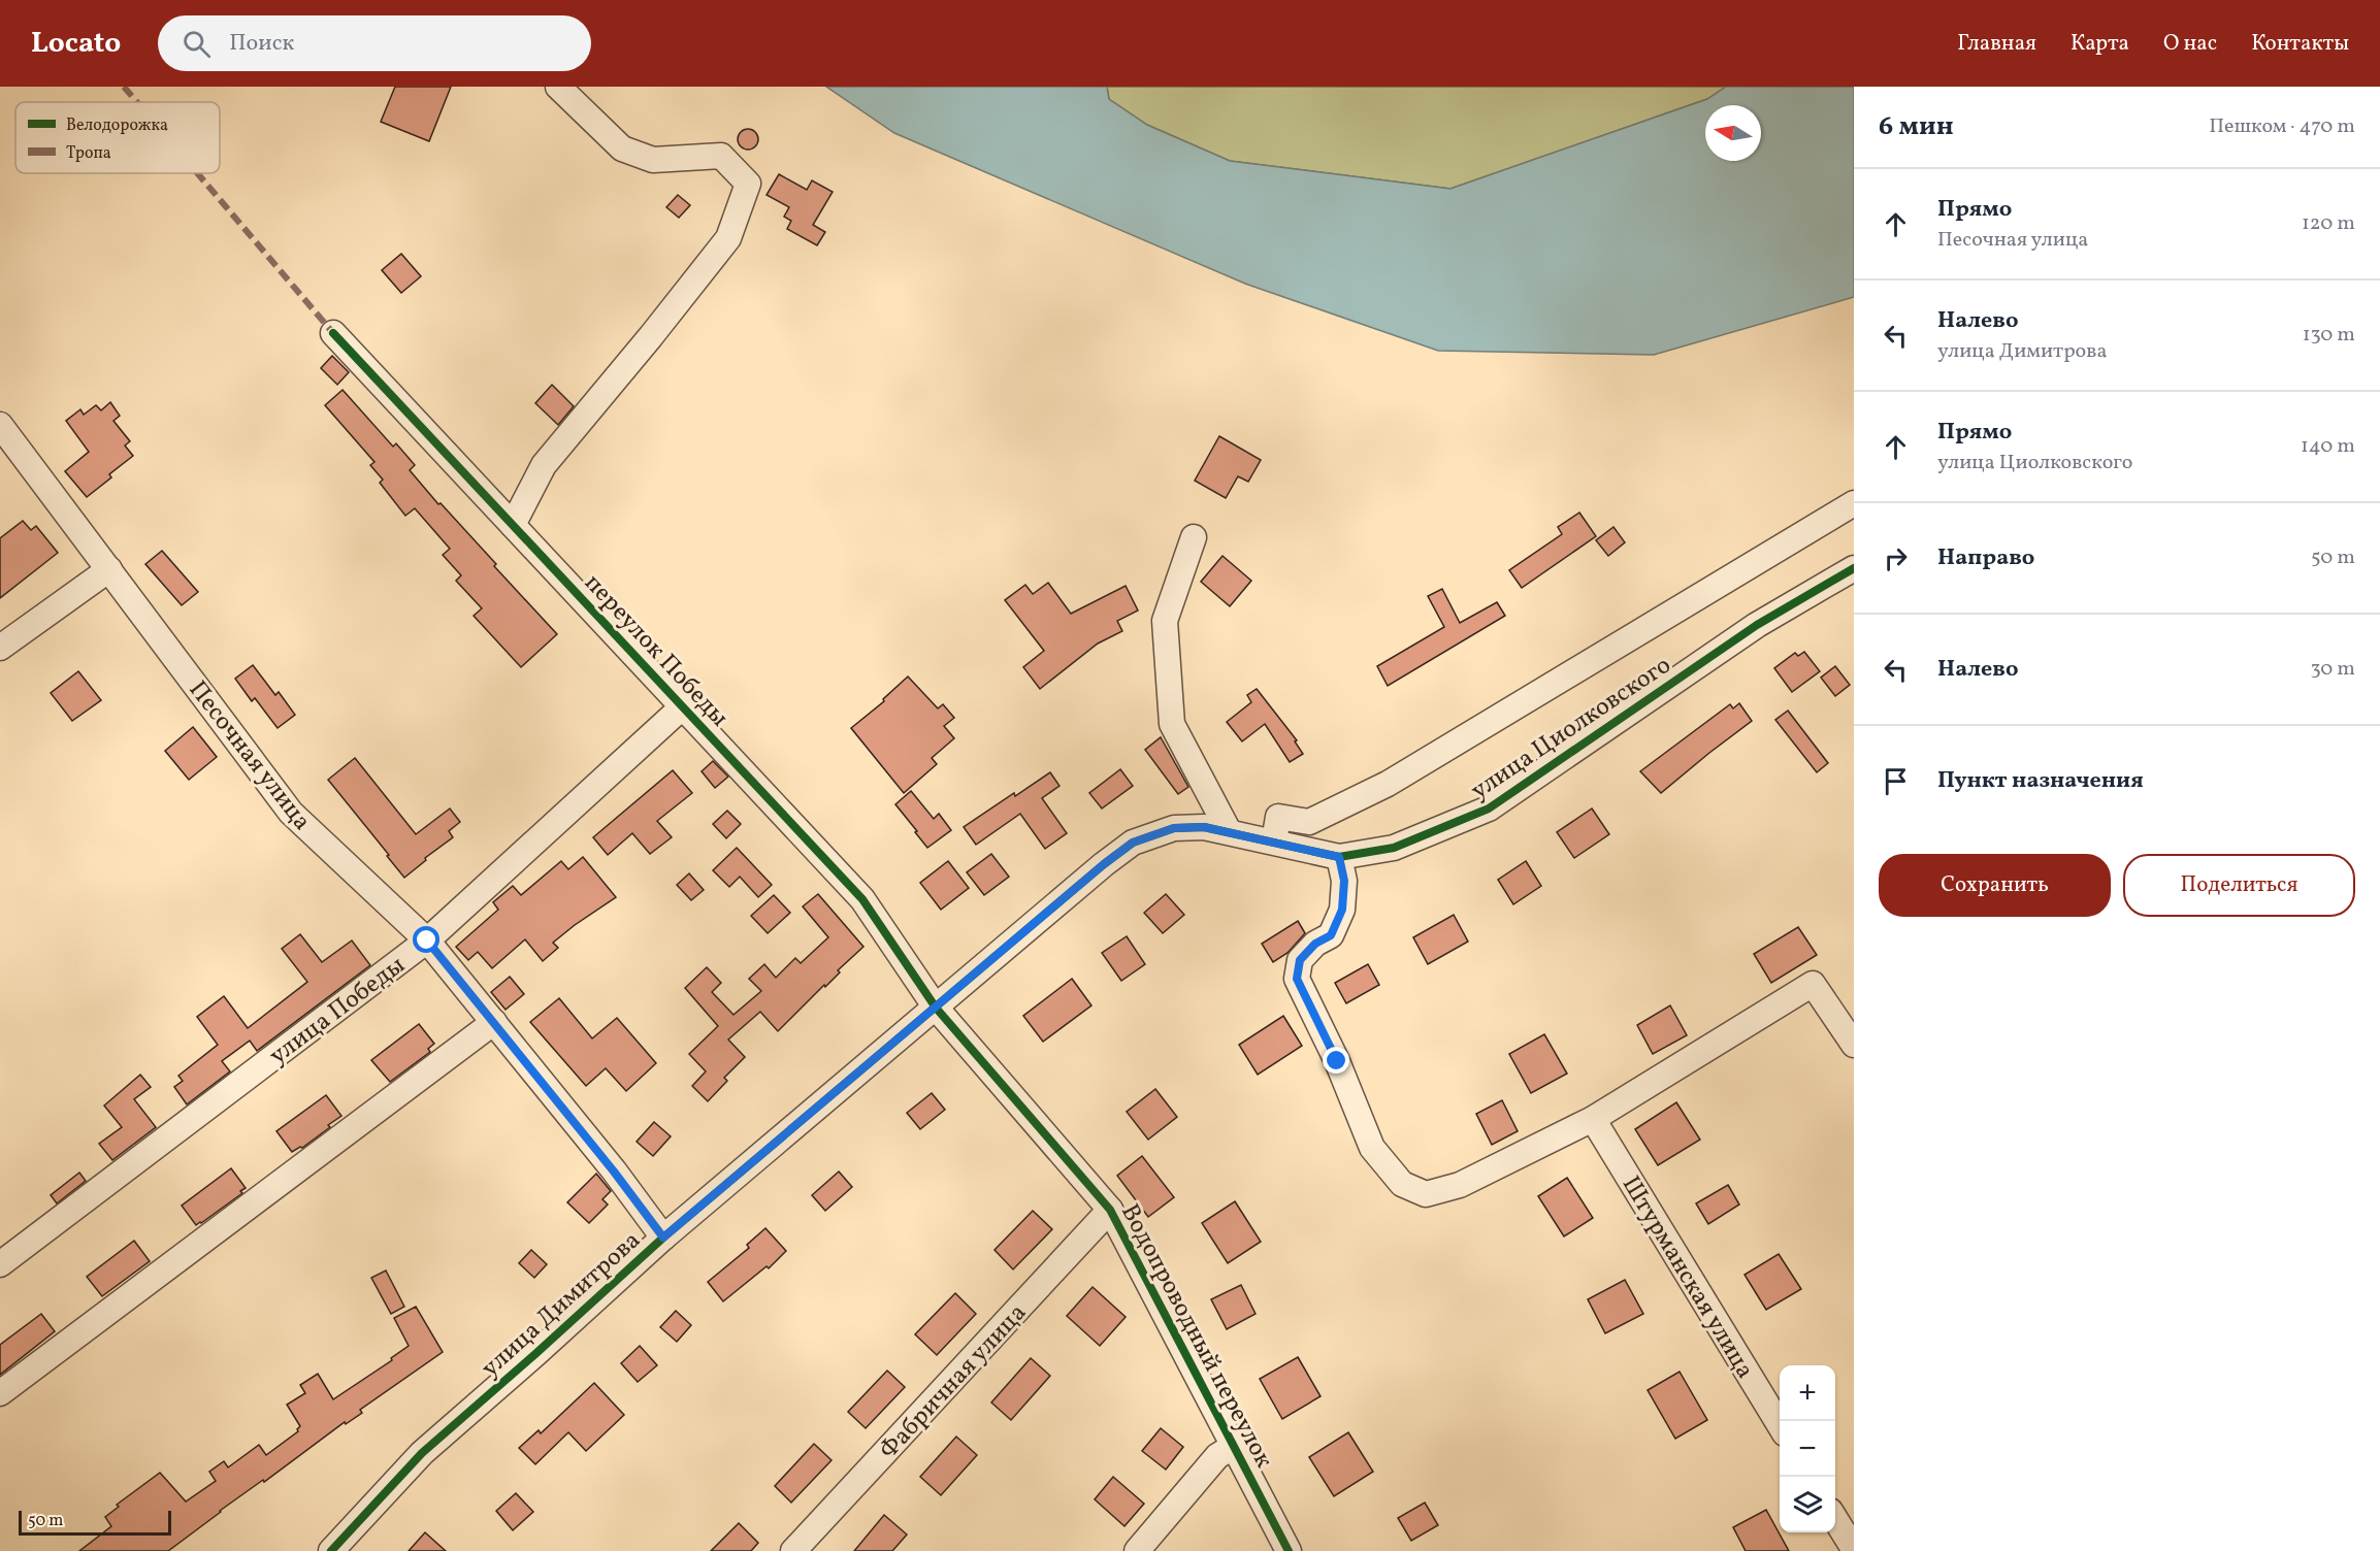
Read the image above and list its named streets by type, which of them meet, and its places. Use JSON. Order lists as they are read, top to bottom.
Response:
{
  "streets": {
    "street": [
      "переулок Победы",
      "улица Циолковского",
      "Песочная улица",
      "улица Победы",
      "Штурманская улица",
      "улица Димитрова",
      "Водопроводный переулок",
      "Фабричная улица"
    ]
  },
  "crossings": [
    ["переулок Победы", "улица Победы"],
    ["переулок Победы", "улица Димитрова"],
    ["переулок Победы", "Водопроводный переулок"],
    ["улица Циолковского", "улица Димитрова"],
    ["Песочная улица", "улица Победы"],
    ["Песочная улица", "улица Димитрова"],
    ["улица Димитрова", "Водопроводный переулок"],
    ["Водопроводный переулок", "Фабричная улица"]
  ],
  "legend": ["Велодорожка", "Тропа"],
  "scale_bar": "50 m",
  "north": "left",
  "page": {
    "header": "Locato",
    "search": "Поиск",
    "nav": [
      "Главная",
      "Карта",
      "О нас",
      "Контакты"
    ],
    "heading": ["6 мин", "Пешком · 470 m"],
    "list": [
      ["Прямо", "Песочная улица", "120 m"],
      ["Налево", "улица Димитрова", "130 m"],
      ["Прямо", "улица Циолковского", "140 m"],
      ["Направо", "50 m"],
      ["Налево", "30 m"],
      "Пункт назначения"
    ],
    "buttons": ["Сохранить", "Поделиться"],
    "map_buttons": ["+", "−"],
    "scale": "50 m"
  }
}
